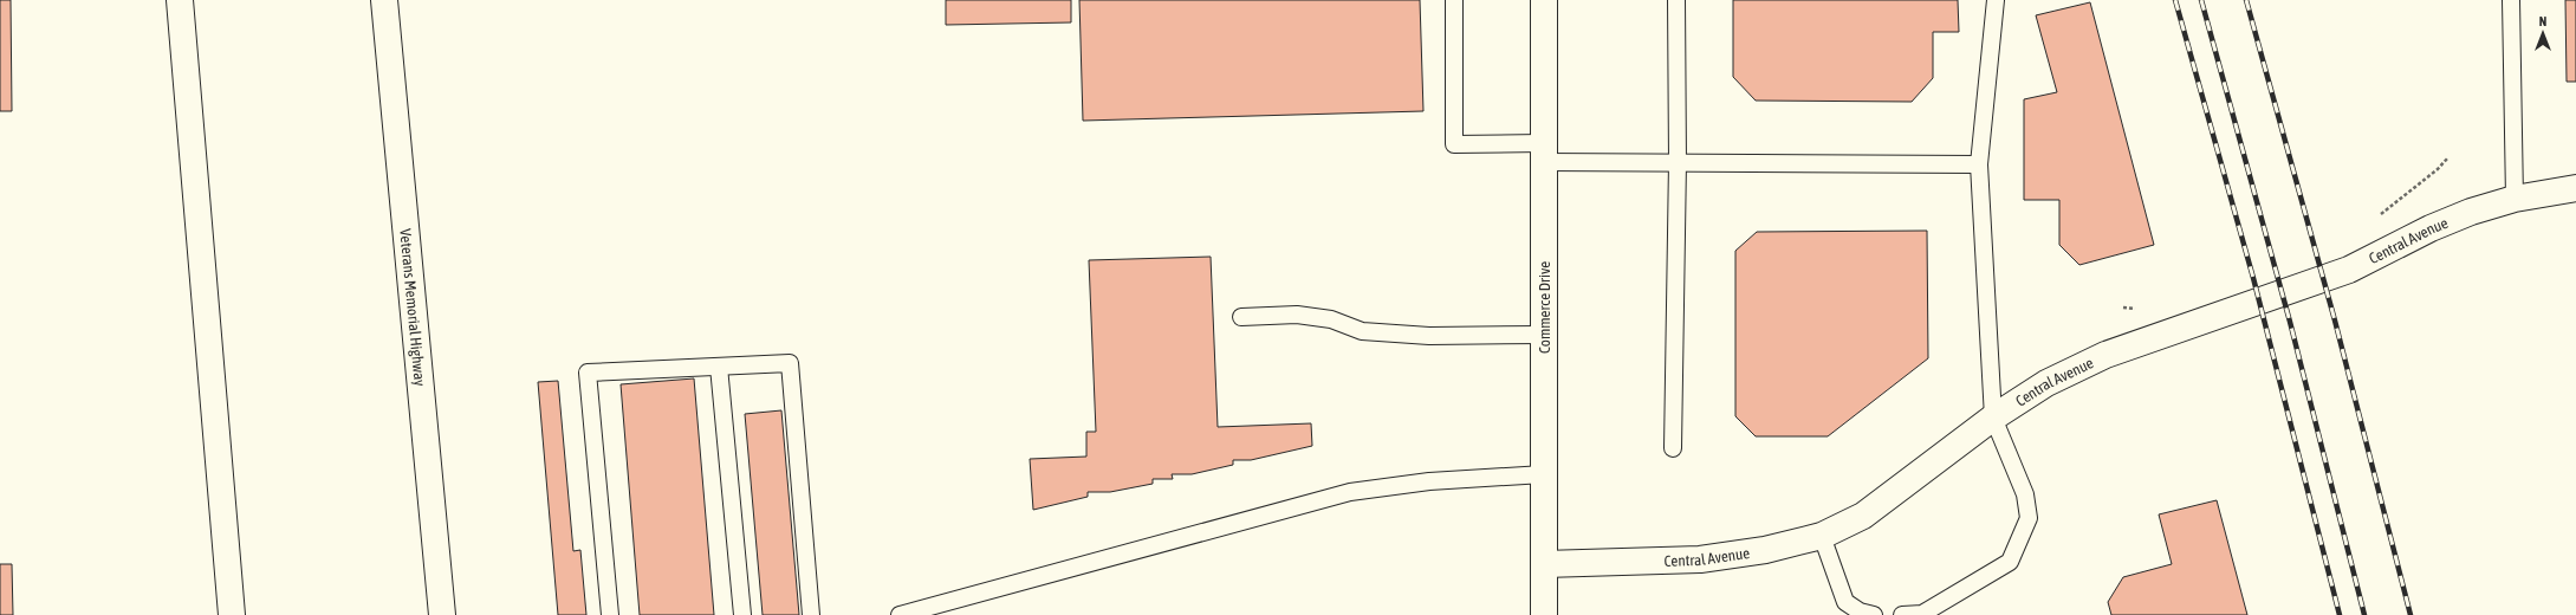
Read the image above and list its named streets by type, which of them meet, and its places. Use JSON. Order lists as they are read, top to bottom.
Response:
{
  "streets": {
    "main road": ["Central Avenue", "Veterans Memorial Highway", "Commerce Drive"]
  },
  "crossings": [
    ["Central Avenue", "Commerce Drive"]
  ],
  "north": "top"
}
